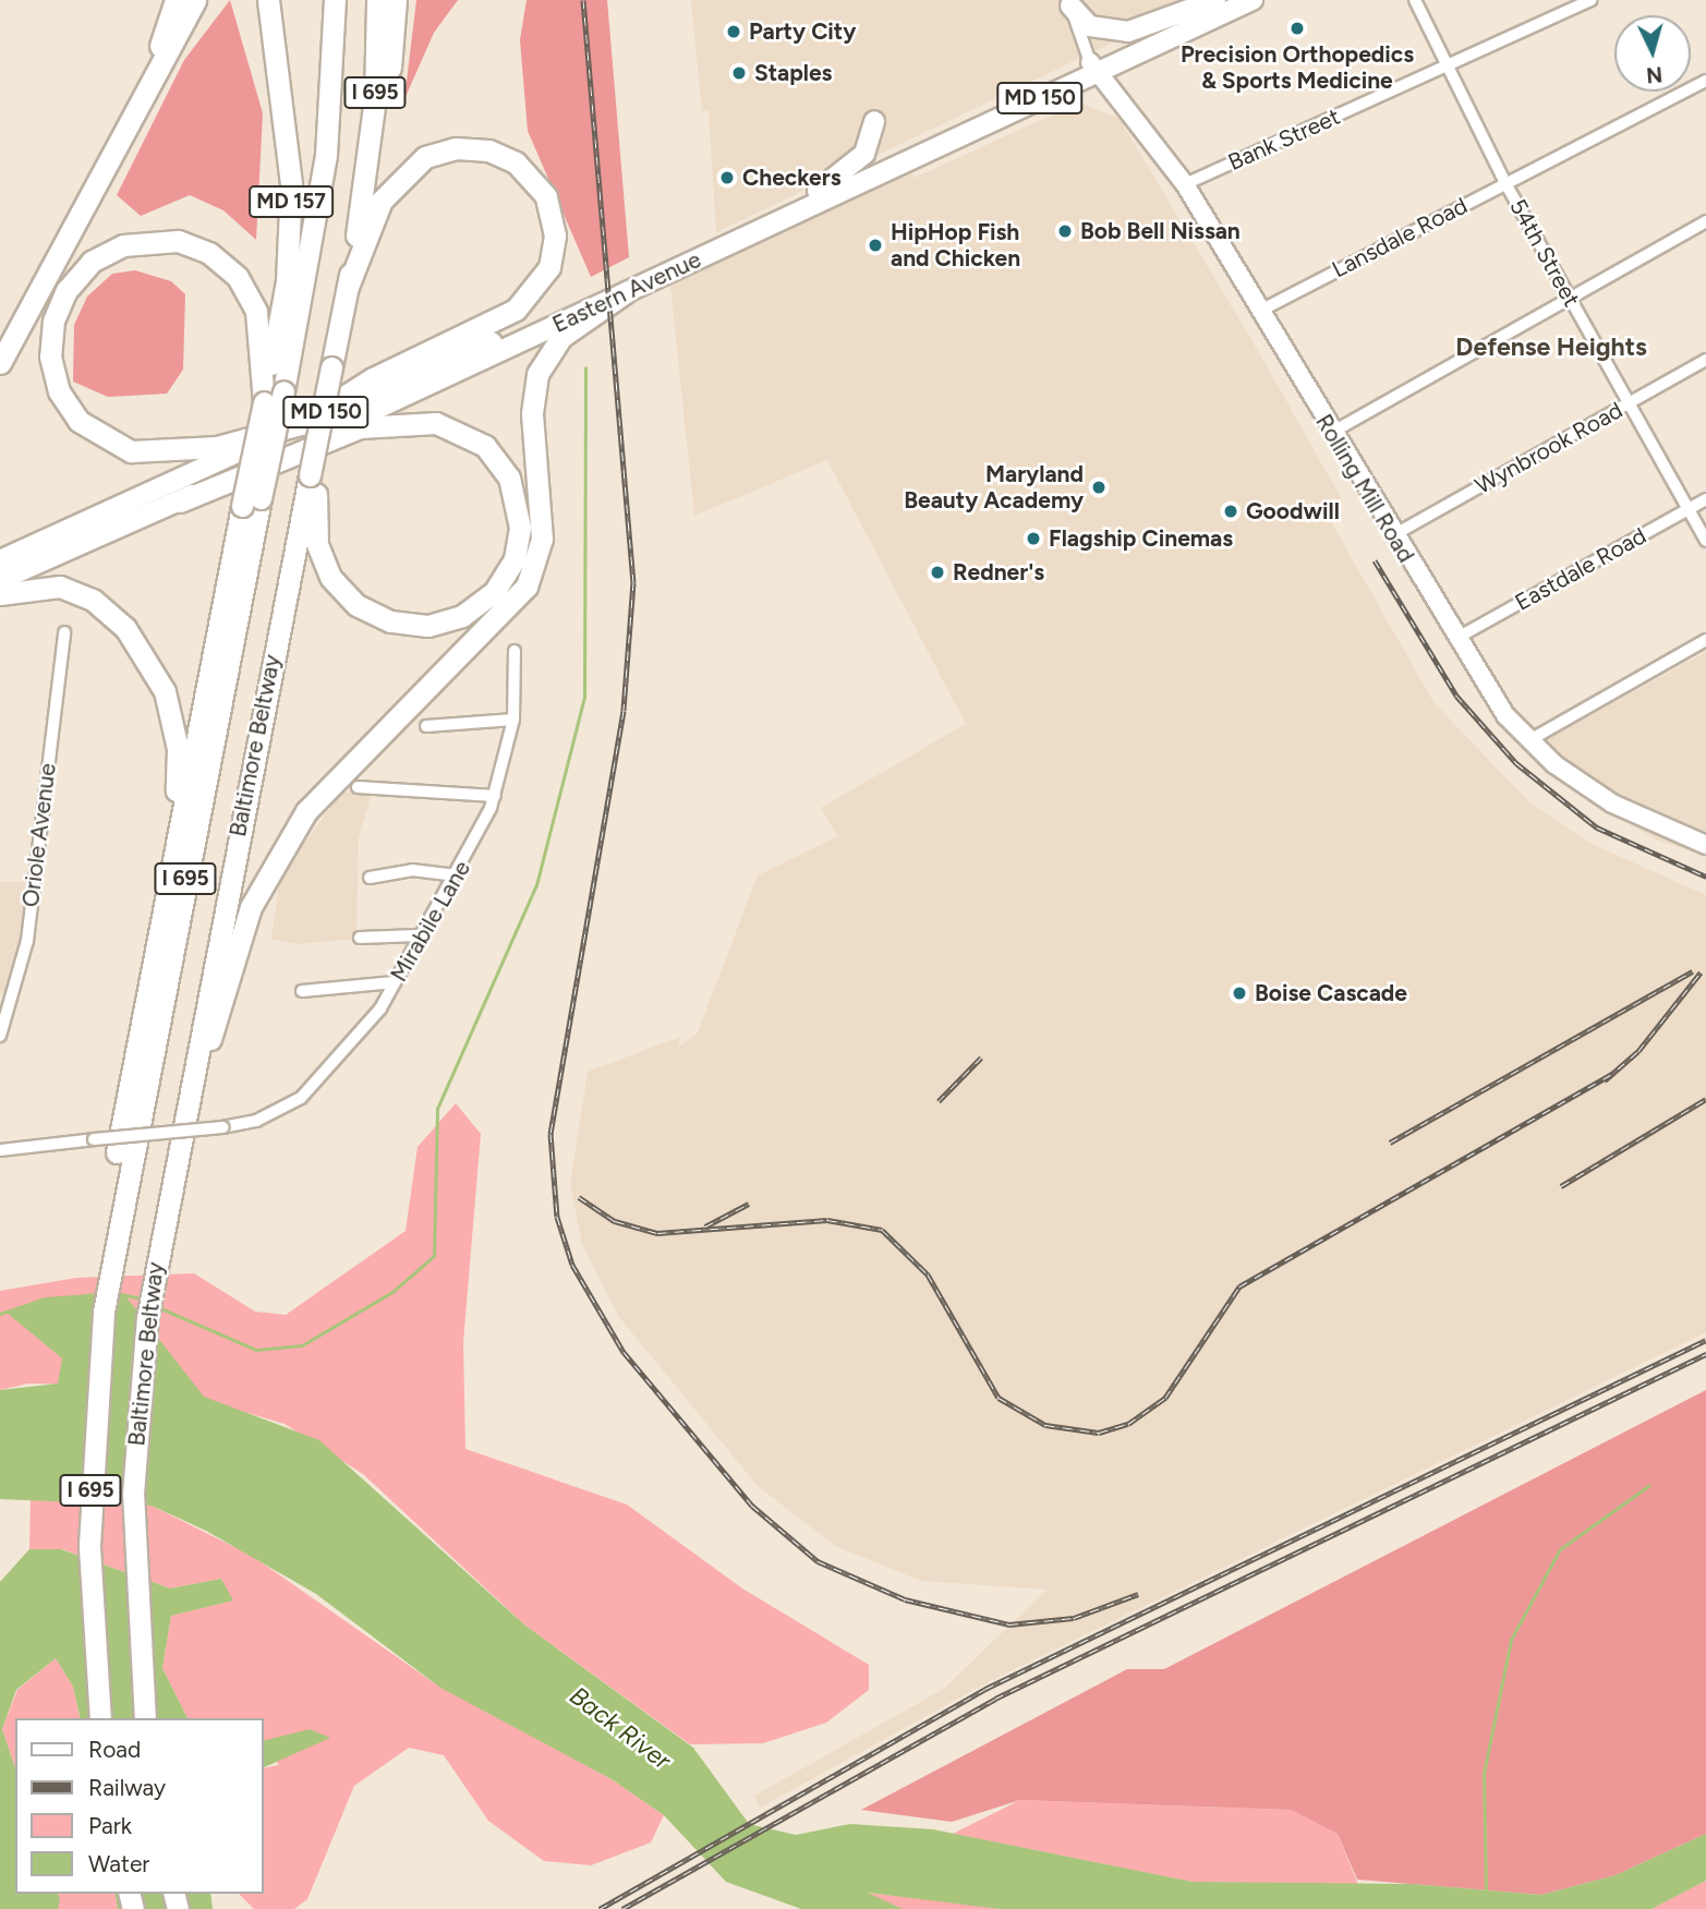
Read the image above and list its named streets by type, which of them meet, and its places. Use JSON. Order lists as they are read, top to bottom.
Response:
{
  "streets": {
    "highway": ["I 695", "MD 157", "Baltimore Beltway"],
    "main road": ["MD 150", "Eastern Avenue"],
    "street": [
      "Bank Street",
      "Lansdale Road",
      "54th Street",
      "Wynbrook Road",
      "Rolling Mill Road",
      "Eastdale Road",
      "Oriole Avenue",
      "Mirabile Lane"
    ]
  },
  "crossings": [
    ["Bank Street", "54th Street"],
    ["Bank Street", "Rolling Mill Road"],
    ["MD 157", "Baltimore Beltway"],
    ["Lansdale Road", "54th Street"],
    ["Lansdale Road", "Rolling Mill Road"],
    ["54th Street", "Wynbrook Road"],
    ["54th Street", "Eastdale Road"],
    ["Eastern Avenue", "Rolling Mill Road"],
    ["Wynbrook Road", "Rolling Mill Road"],
    ["Rolling Mill Road", "Eastdale Road"]
  ],
  "districts": ["Defense Heights"],
  "water": ["Back River"],
  "places": [
    "Precision Orthopedics & Sports Medicine",
    "Party City",
    "Staples",
    "Checkers",
    "Bob Bell Nissan",
    "HipHop Fish and Chicken",
    "Maryland Beauty Academy",
    "Goodwill",
    "Flagship Cinemas",
    "Redner's",
    "Boise Cascade"
  ],
  "legend": [
    "Road",
    "Railway",
    "Park",
    "Water"
  ],
  "north": "bottom"
}
